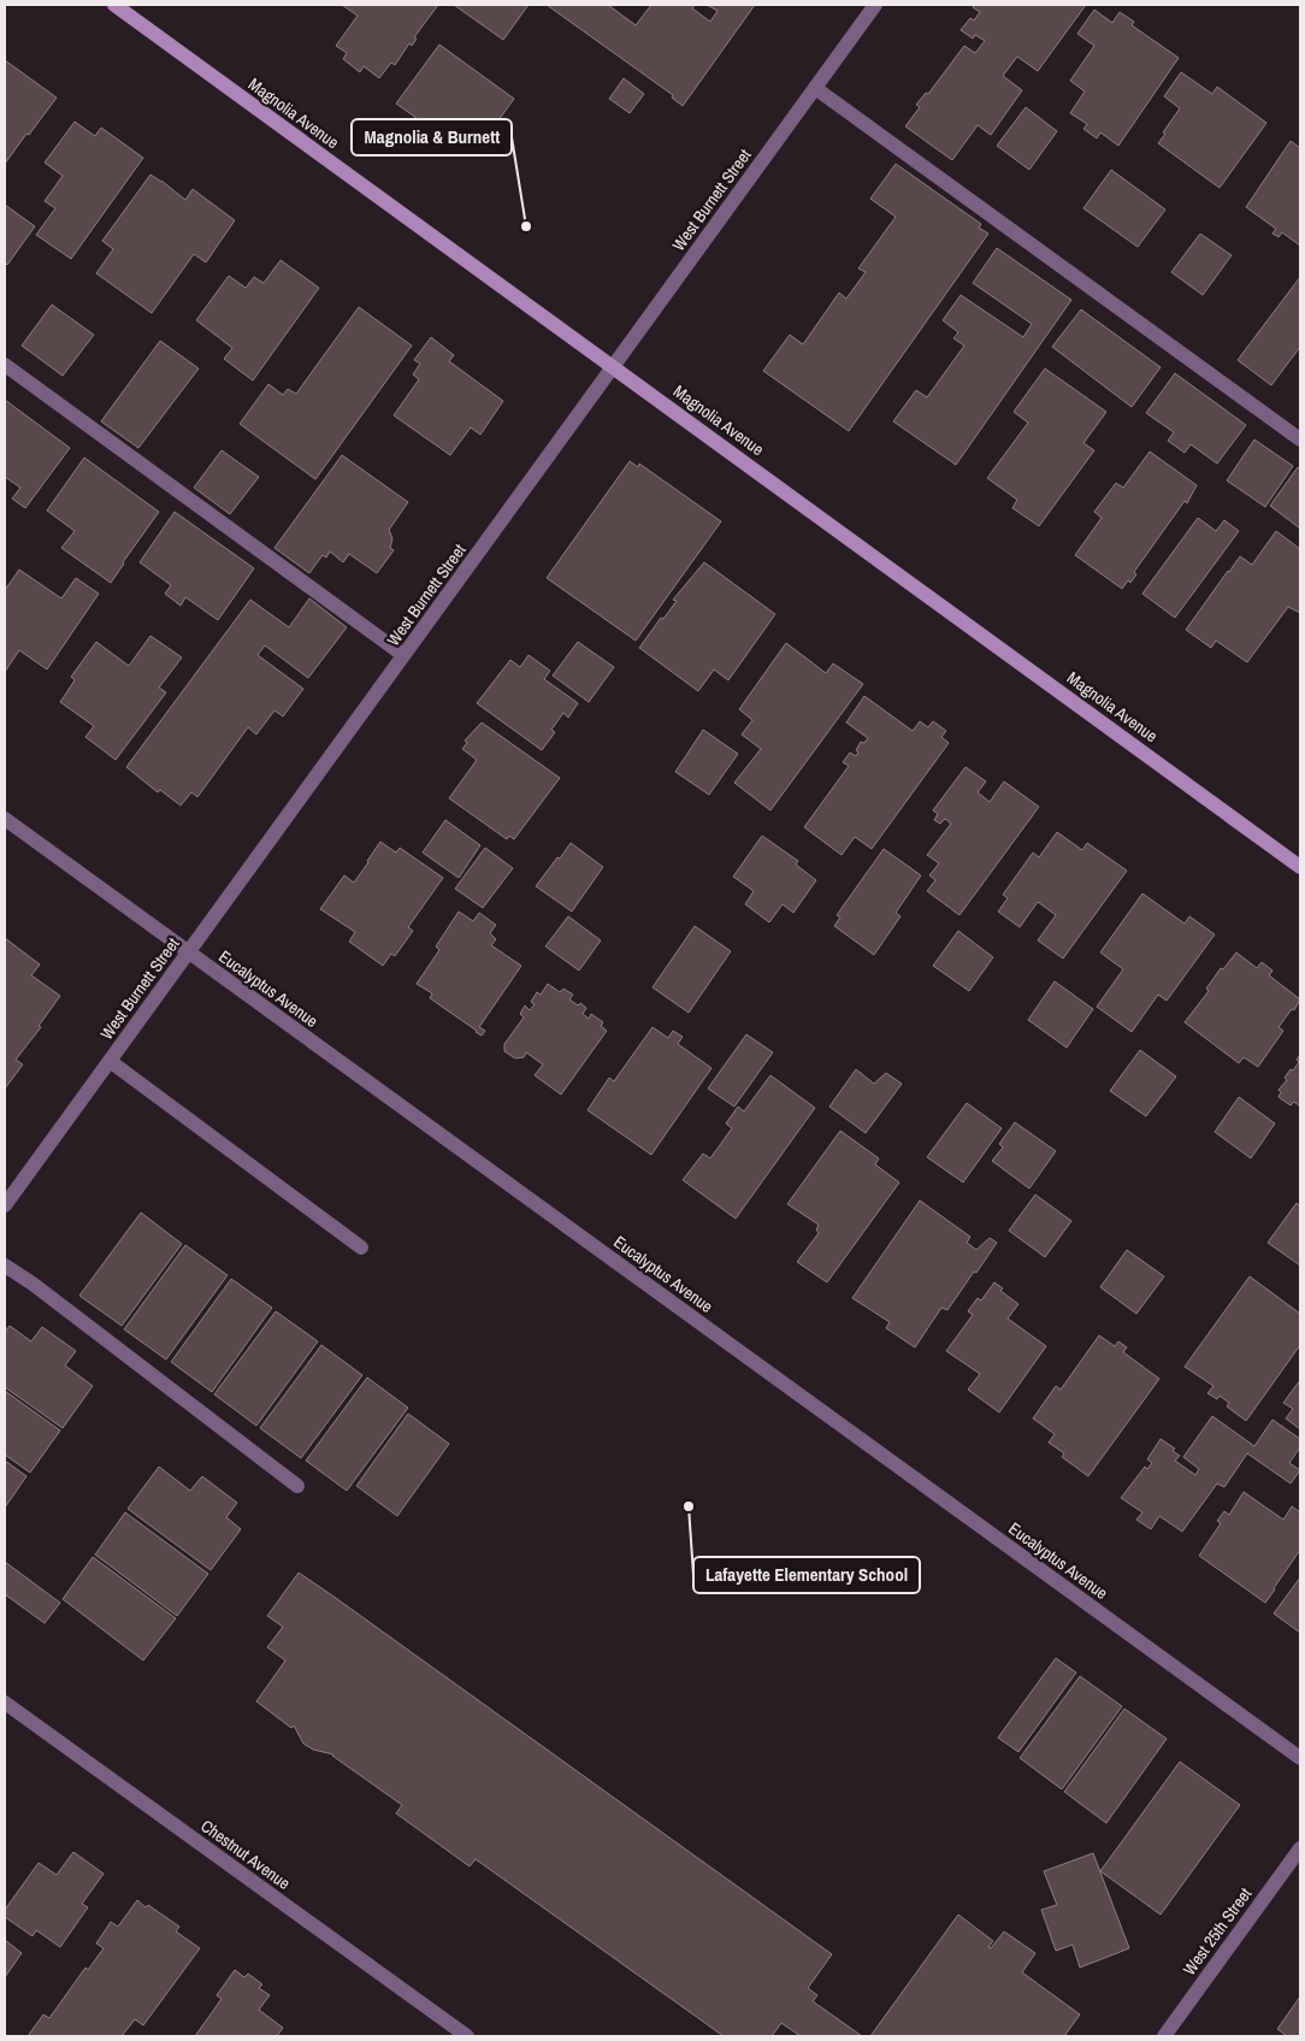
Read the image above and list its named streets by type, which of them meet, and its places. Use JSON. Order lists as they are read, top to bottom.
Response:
{
  "streets": {
    "street": [
      "Magnolia Avenue",
      "West Burnett Street",
      "Eucalyptus Avenue",
      "Chestnut Avenue",
      "West 25th Street"
    ]
  },
  "crossings": [
    ["Magnolia Avenue", "West Burnett Street"],
    ["West Burnett Street", "Eucalyptus Avenue"]
  ],
  "places": ["Magnolia & Burnett", "Lafayette Elementary School"]
}
